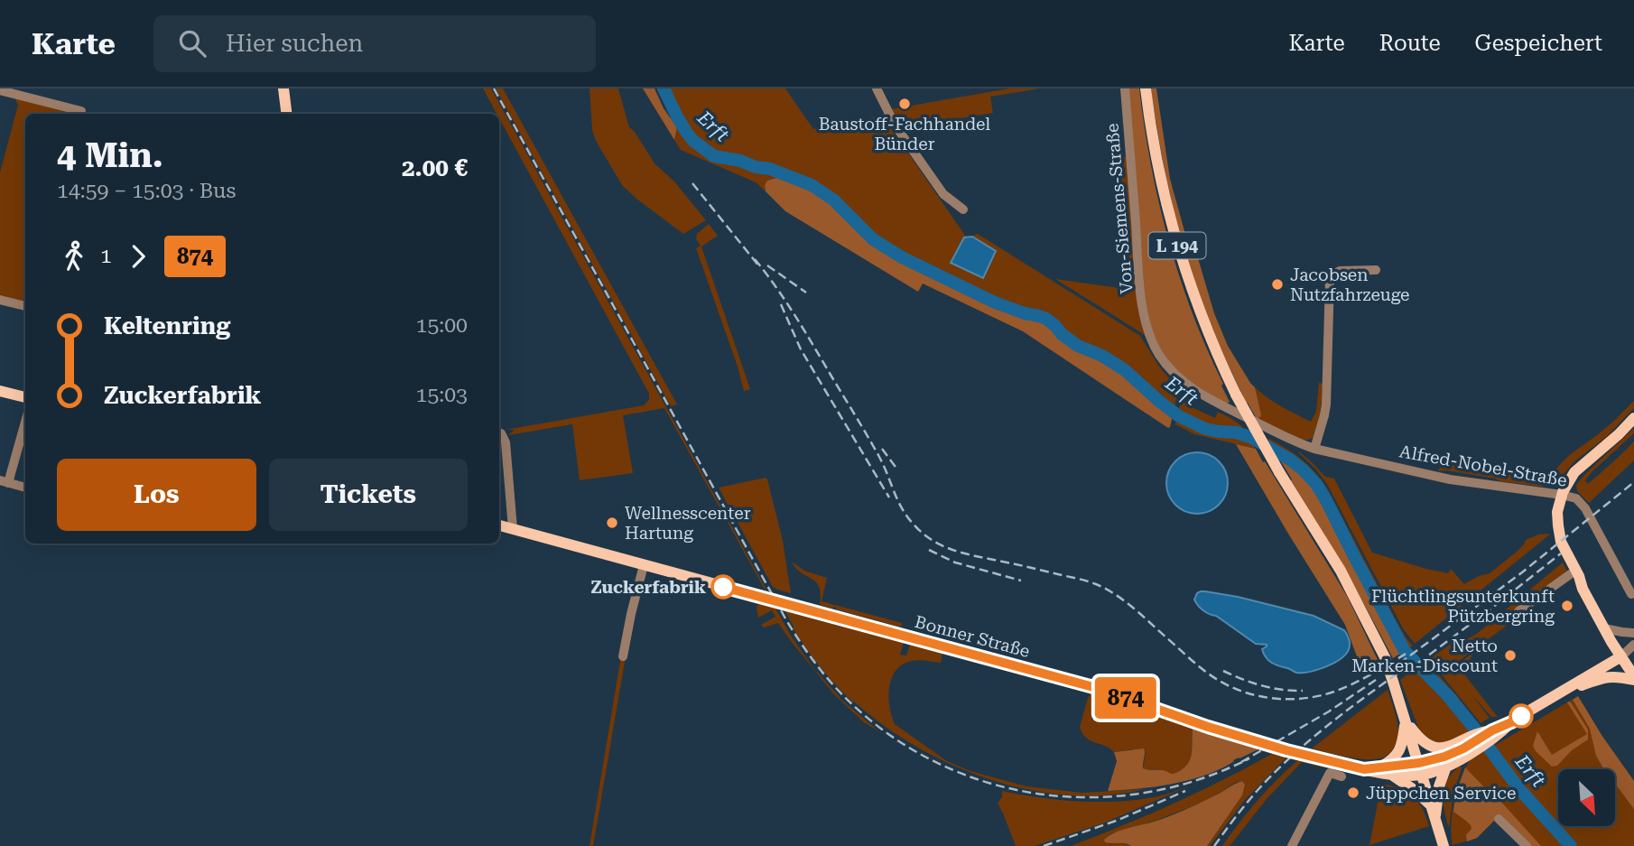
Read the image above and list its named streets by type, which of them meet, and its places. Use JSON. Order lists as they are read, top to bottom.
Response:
{
  "streets": {
    "main road": ["L 194", "Bonner Straße"],
    "street": ["Von-Siemens-Straße", "Alfred-Nobel-Straße"]
  },
  "crossings": [
    ["Von-Siemens-Straße", "Alfred-Nobel-Straße"],
    ["L 194", "Bonner Straße"]
  ],
  "water": ["Erft"],
  "places": [
    "Baustoff-Fachhandel Bünder",
    "Jacobsen Nutzfahrzeuge",
    "Wellnesscenter Hartung",
    "Zuckerfabrik",
    "Flüchtlingsunterkunft Pützbergring",
    "Netto Marken-Discount",
    "Jüppchen Service"
  ],
  "lines": ["bus line 874"],
  "north": "bottom right",
  "page": {
    "header": "Karte",
    "search": "Hier suchen",
    "nav": ["Karte", "Route", "Gespeichert"],
    "on_map": "874",
    "heading": ["4 Min.", "14:59 – 15:03 · Bus", "2.00 €"],
    "legs": ["1", "874"],
    "list": [
      {
        "name": "Keltenring",
        "value": "15:00"
      },
      {
        "name": "Zuckerfabrik",
        "value": "15:03"
      }
    ],
    "buttons": ["Los", "Tickets"]
  }
}
